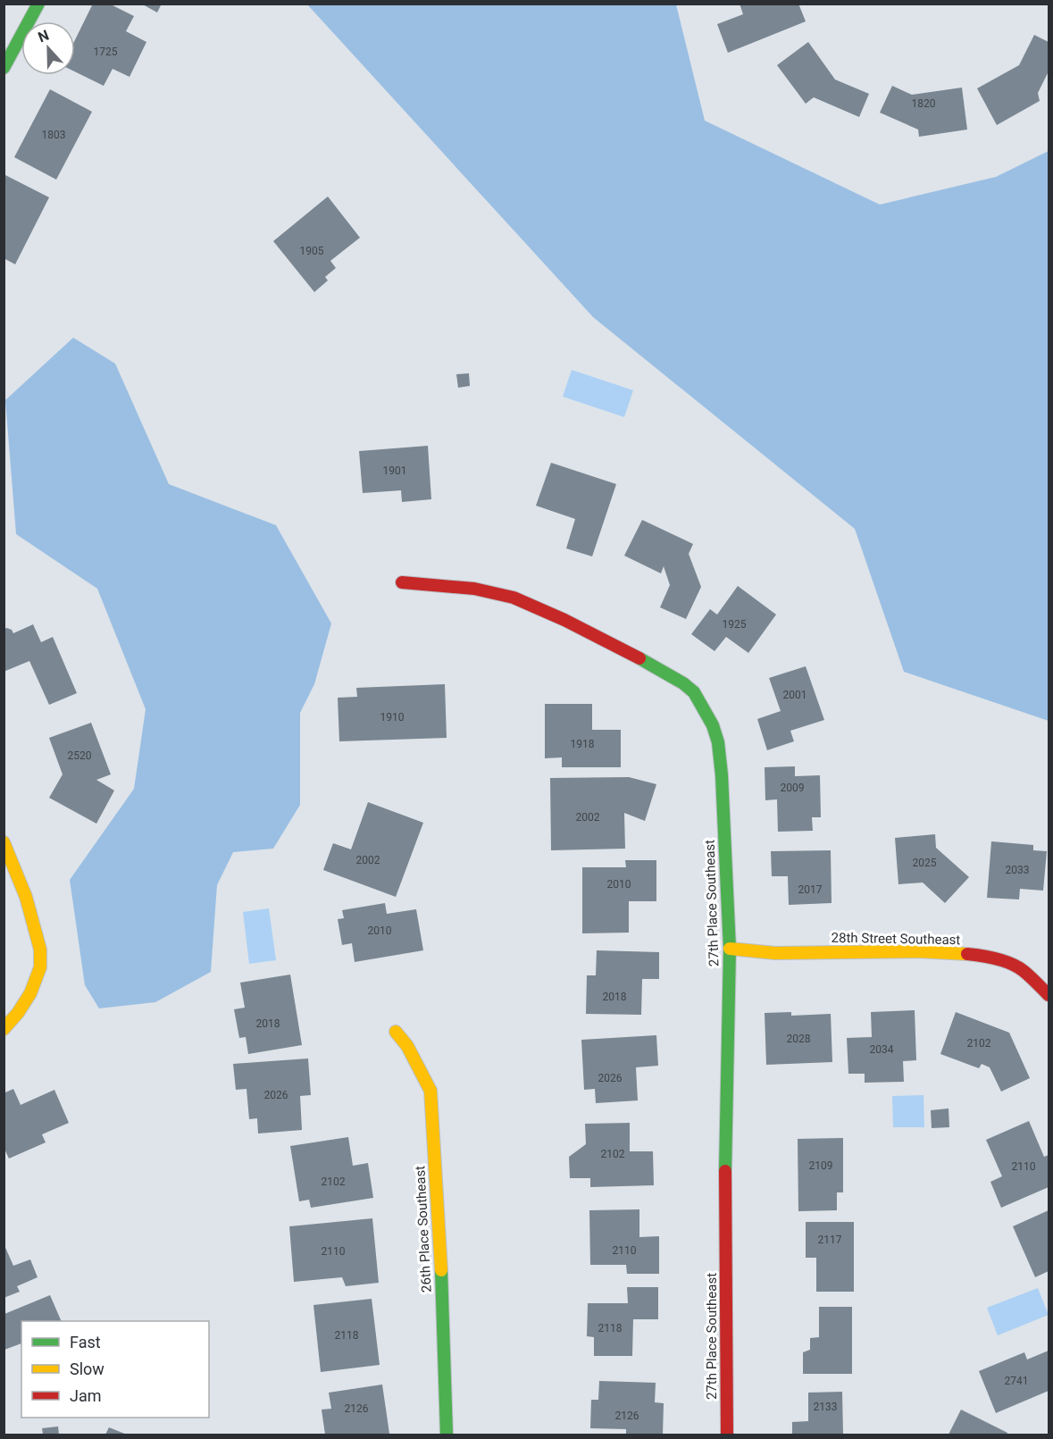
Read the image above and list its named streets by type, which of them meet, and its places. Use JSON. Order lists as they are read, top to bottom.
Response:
{
  "streets": {
    "street": ["27th Place Southeast", "28th Street Southeast", "26th Place Southeast"]
  },
  "crossings": [
    ["27th Place Southeast", "28th Street Southeast"]
  ],
  "house_numbers": [
    "1725",
    "1820",
    "1803",
    "1905",
    "1901",
    "1925",
    "2001",
    "1910",
    "1918",
    "2520",
    "2009",
    "2002",
    "2002",
    "2025",
    "2033",
    "2010",
    "2017",
    "2010",
    "2018",
    "2018",
    "2028",
    "2102",
    "2034",
    "2026",
    "2026",
    "2102",
    "2109",
    "2110",
    "2102",
    "2117",
    "2110",
    "2110",
    "2118",
    "2118",
    "2741",
    "2133",
    "2126",
    "2126"
  ],
  "legend": ["Fast", "Slow", "Jam"],
  "north": "top"
}
